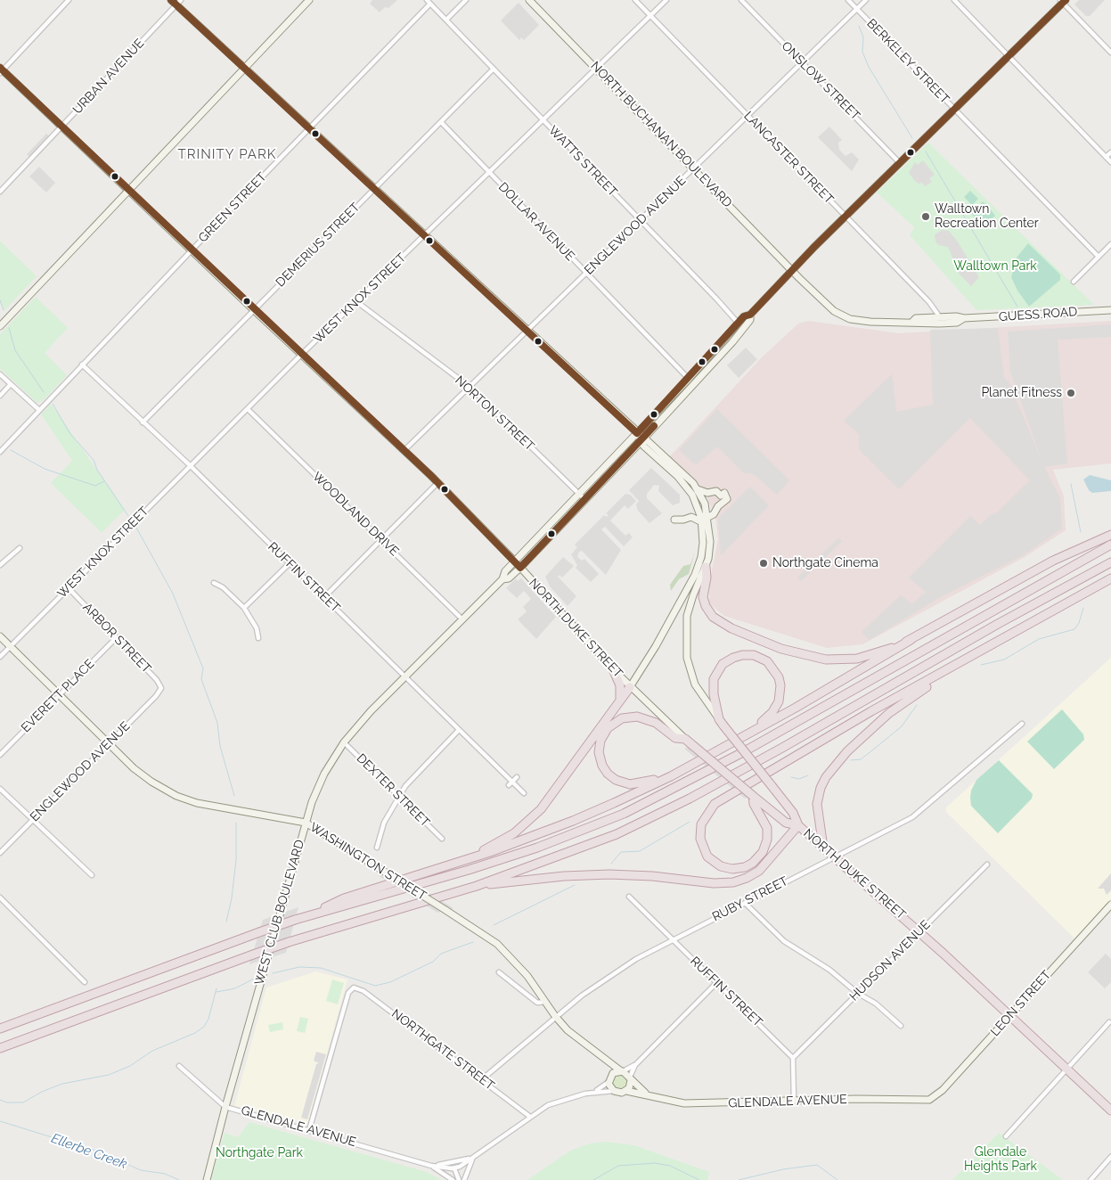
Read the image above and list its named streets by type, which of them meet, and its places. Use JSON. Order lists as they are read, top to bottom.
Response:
{
  "streets": {
    "highway": ["NORTH DUKE STREET"],
    "main road": [
      "NORTH BUCHANAN BOULEVARD",
      "GUESS ROAD",
      "WASHINGTON STREET",
      "WEST CLUB BOULEVARD",
      "LEON STREET",
      "GLENDALE AVENUE"
    ],
    "street": [
      "BERKELEY STREET",
      "URBAN AVENUE",
      "ONSLOW STREET",
      "LANCASTER STREET",
      "WATTS STREET",
      "GREEN STREET",
      "DOLLAR AVENUE",
      "ENGLEWOOD AVENUE",
      "DEMERIUS STREET",
      "WEST KNOX STREET",
      "NORTON STREET",
      "WOODLAND DRIVE",
      "RUFFIN STREET",
      "ARBOR STREET",
      "EVERETT PLACE",
      "DEXTER STREET",
      "RUBY STREET",
      "HUDSON AVENUE",
      "NORTHGATE STREET"
    ]
  },
  "crossings": [
    ["BERKELEY STREET", "ENGLEWOOD AVENUE"],
    ["BERKELEY STREET", "WEST CLUB BOULEVARD"],
    ["URBAN AVENUE", "NORTH DUKE STREET"],
    ["ONSLOW STREET", "ENGLEWOOD AVENUE"],
    ["ONSLOW STREET", "WEST CLUB BOULEVARD"],
    ["NORTH BUCHANAN BOULEVARD", "ENGLEWOOD AVENUE"],
    ["NORTH BUCHANAN BOULEVARD", "WEST KNOX STREET"],
    ["NORTH BUCHANAN BOULEVARD", "GUESS ROAD"],
    ["NORTH BUCHANAN BOULEVARD", "WEST CLUB BOULEVARD"],
    ["LANCASTER STREET", "ENGLEWOOD AVENUE"],
    ["LANCASTER STREET", "WEST KNOX STREET"],
    ["LANCASTER STREET", "GUESS ROAD"],
    ["LANCASTER STREET", "WEST CLUB BOULEVARD"],
    ["WATTS STREET", "GREEN STREET"],
    ["WATTS STREET", "ENGLEWOOD AVENUE"],
    ["WATTS STREET", "DEMERIUS STREET"],
    ["WATTS STREET", "WEST KNOX STREET"],
    ["WATTS STREET", "WEST CLUB BOULEVARD"],
    ["GREEN STREET", "RUFFIN STREET"],
    ["GREEN STREET", "NORTH DUKE STREET"],
    ["DOLLAR AVENUE", "ENGLEWOOD AVENUE"],
    ["DOLLAR AVENUE", "DEMERIUS STREET"],
    ["DOLLAR AVENUE", "WEST KNOX STREET"],
    ["DOLLAR AVENUE", "WEST CLUB BOULEVARD"],
    ["ENGLEWOOD AVENUE", "NORTON STREET"],
    ["ENGLEWOOD AVENUE", "NORTH DUKE STREET"],
    ["ENGLEWOOD AVENUE", "ARBOR STREET"],
    ["ENGLEWOOD AVENUE", "WASHINGTON STREET"],
    ["DEMERIUS STREET", "RUFFIN STREET"],
    ["DEMERIUS STREET", "NORTH DUKE STREET"],
    ["WEST KNOX STREET", "NORTON STREET"],
    ["WEST KNOX STREET", "WOODLAND DRIVE"],
    ["WEST KNOX STREET", "RUFFIN STREET"],
    ["WEST KNOX STREET", "NORTH DUKE STREET"],
    ["WEST KNOX STREET", "ARBOR STREET"],
    ["WEST KNOX STREET", "WASHINGTON STREET"],
    ["GUESS ROAD", "WEST CLUB BOULEVARD"],
    ["NORTON STREET", "WEST CLUB BOULEVARD"],
    ["WOODLAND DRIVE", "WEST CLUB BOULEVARD"],
    ["RUFFIN STREET", "RUBY STREET"],
    ["RUFFIN STREET", "WEST CLUB BOULEVARD"],
    ["RUFFIN STREET", "HUDSON AVENUE"],
    ["NORTH DUKE STREET", "RUBY STREET"],
    ["NORTH DUKE STREET", "WEST CLUB BOULEVARD"],
    ["NORTH DUKE STREET", "HUDSON AVENUE"],
    ["NORTH DUKE STREET", "LEON STREET"],
    ["ARBOR STREET", "EVERETT PLACE"],
    ["EVERETT PLACE", "WASHINGTON STREET"],
    ["DEXTER STREET", "WEST CLUB BOULEVARD"],
    ["WASHINGTON STREET", "RUBY STREET"],
    ["WASHINGTON STREET", "WEST CLUB BOULEVARD"],
    ["WASHINGTON STREET", "GLENDALE AVENUE"],
    ["RUBY STREET", "NORTHGATE STREET"],
    ["WEST CLUB BOULEVARD", "GLENDALE AVENUE"],
    ["LEON STREET", "GLENDALE AVENUE"],
    ["NORTHGATE STREET", "GLENDALE AVENUE"]
  ],
  "districts": ["TRINITY PARK"],
  "water": ["Ellerbe Creek"],
  "parks": ["Walltown Park", "Glendale Heights Park", "Northgate Park"],
  "places": ["Walltown Recreation Center", "Planet Fitness", "Northgate Cinema"]
}
